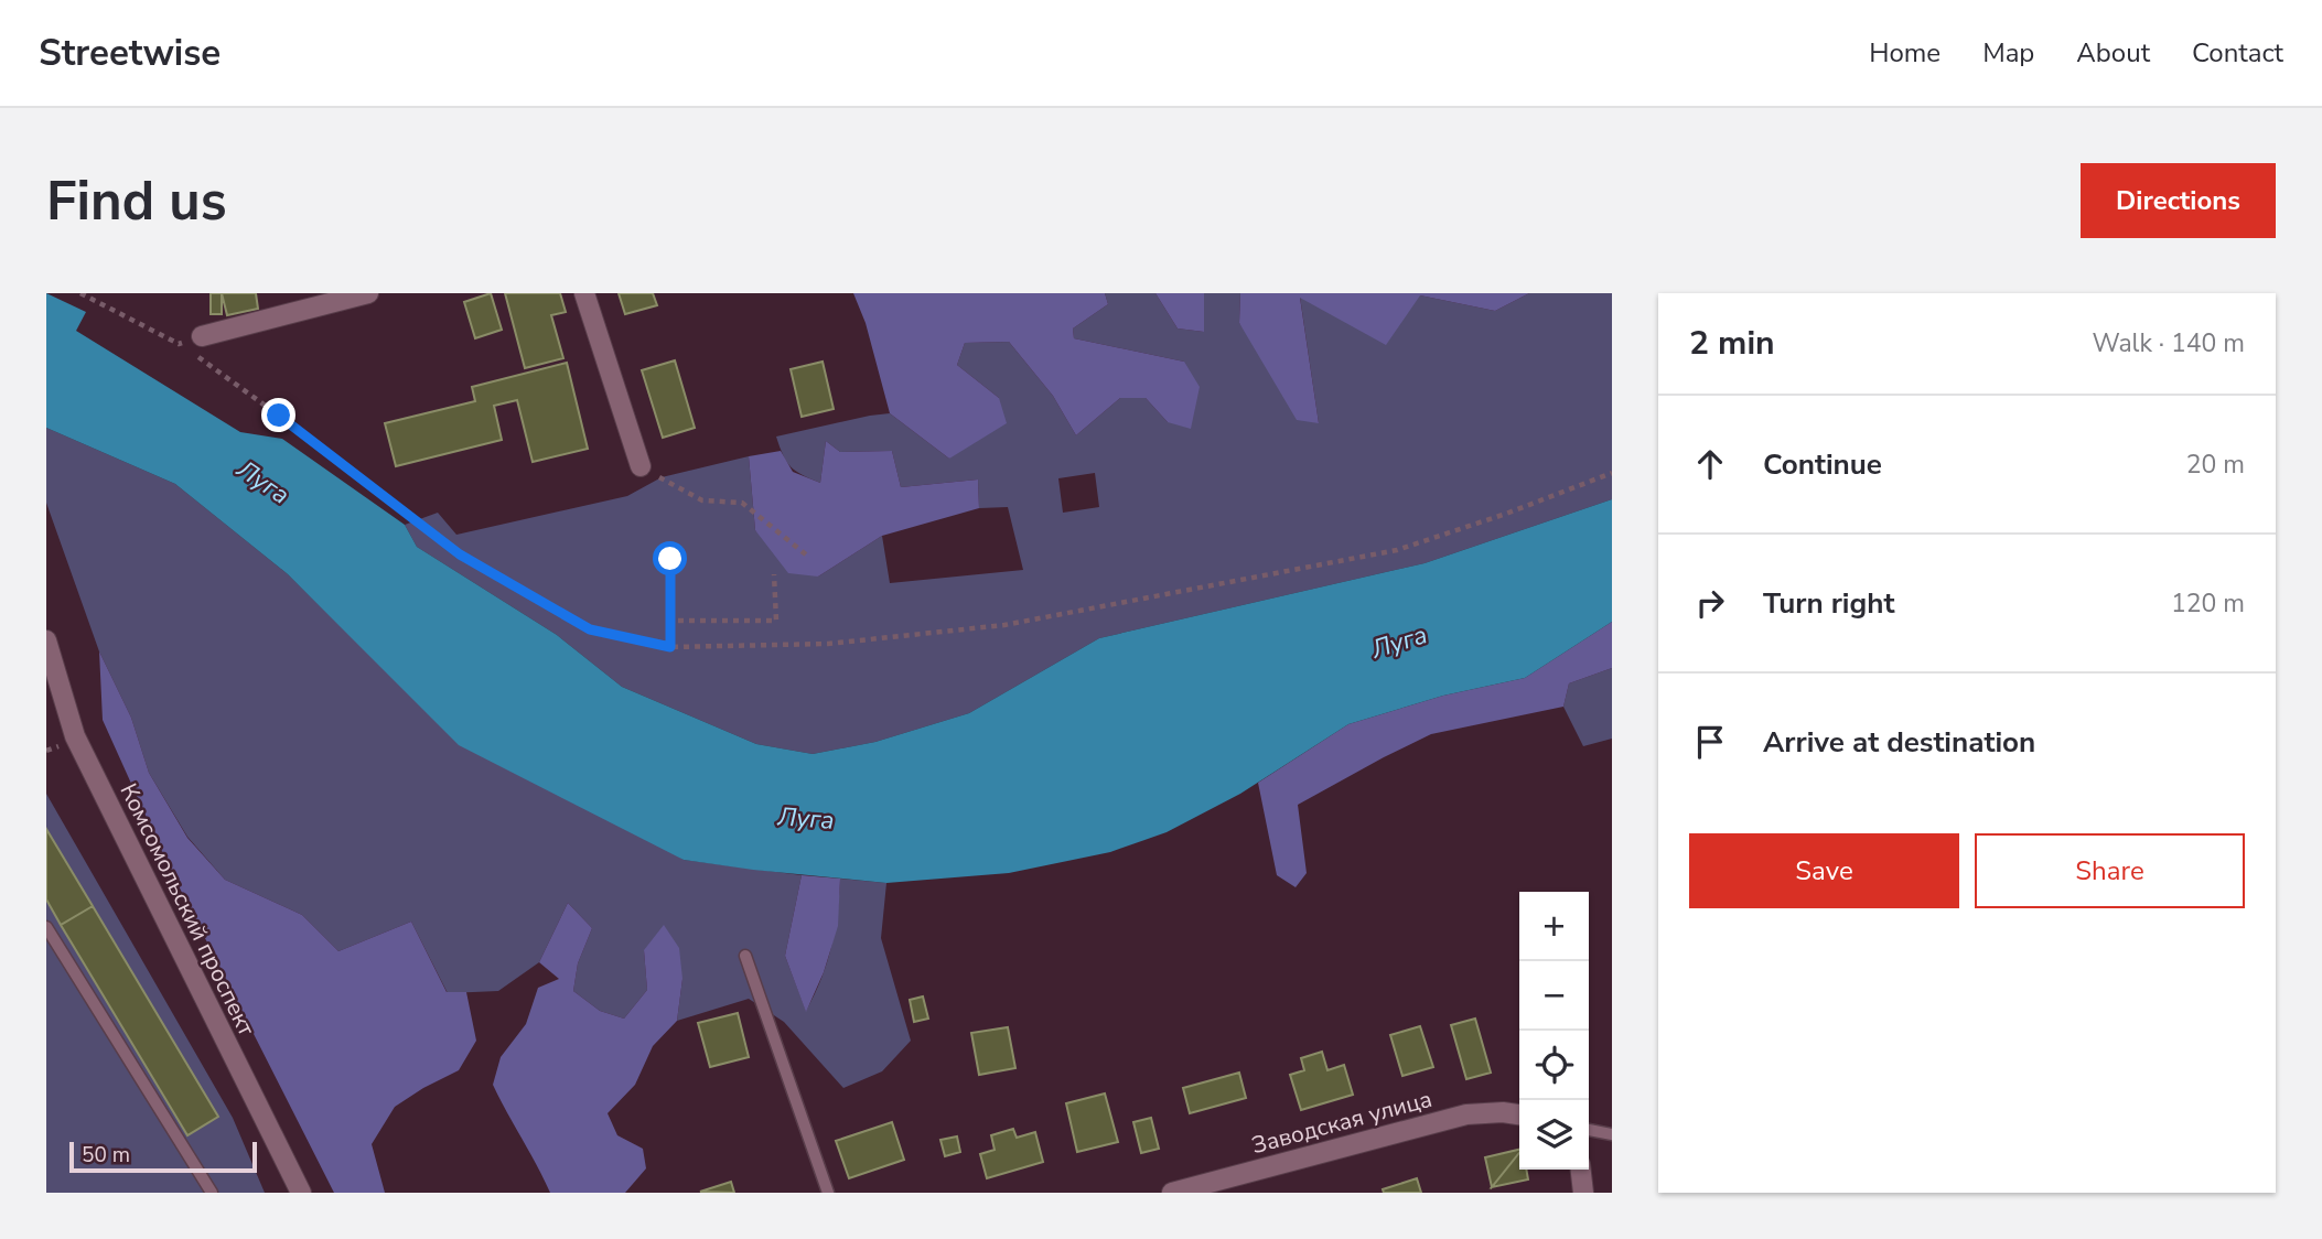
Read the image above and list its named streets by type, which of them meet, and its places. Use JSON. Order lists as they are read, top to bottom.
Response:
{
  "streets": {
    "street": ["Комсомольский проспект", "Заводская улица"]
  },
  "water": ["Луга"],
  "scale_bar": "50 m",
  "page": {
    "header": "Streetwise",
    "nav": [
      "Home",
      "Map",
      "About",
      "Contact"
    ],
    "buttons": [
      "Directions",
      ["Save", "Share"]
    ],
    "title": "Find us",
    "heading": ["2 min", "Walk · 140 m"],
    "list": [
      ["Continue", "20 m"],
      ["Turn right", "120 m"],
      "Arrive at destination"
    ],
    "map_buttons": ["+", "−"],
    "scale": "50 m"
  }
}
